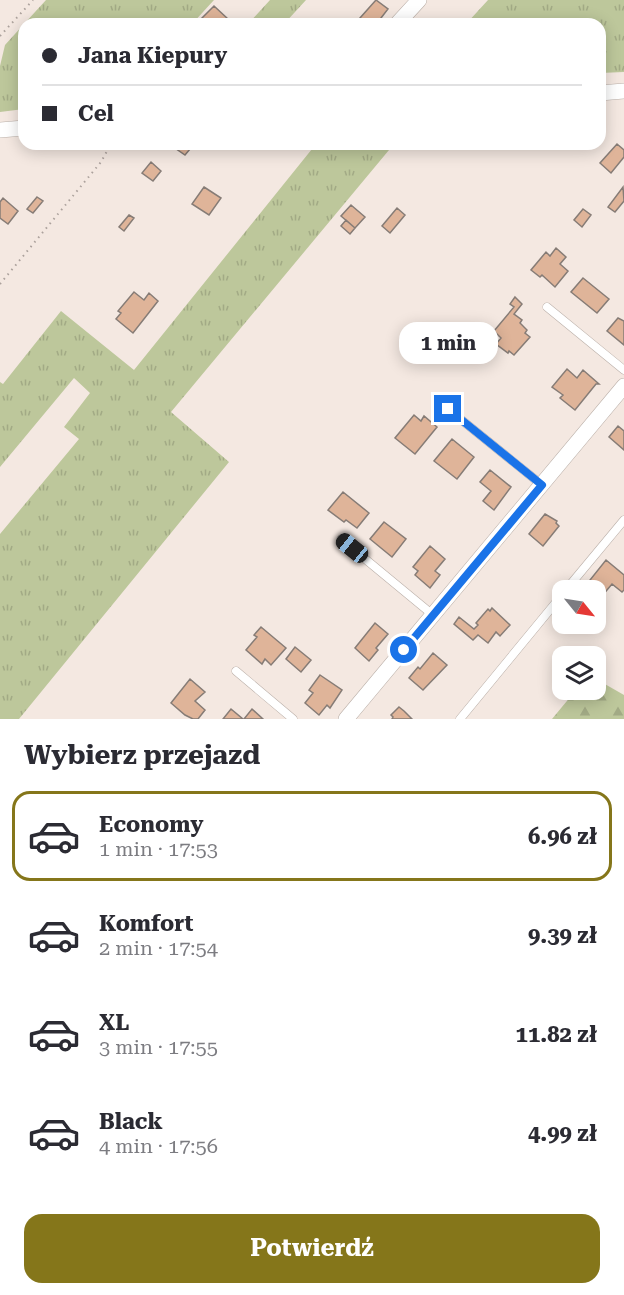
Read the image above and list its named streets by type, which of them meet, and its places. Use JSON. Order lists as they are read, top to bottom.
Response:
{
  "north": "bottom right",
  "page": {
    "banner": ["Jana Kiepury", "Cel"],
    "bubble": "1 min",
    "heading": "Wybierz przejazd",
    "list": [
      {
        "name": "Economy",
        "note": "1 min · 17:53",
        "value": "6.96 zł"
      },
      {
        "name": "Komfort",
        "note": "2 min · 17:54",
        "value": "9.39 zł"
      },
      {
        "name": "XL",
        "note": "3 min · 17:55",
        "value": "11.82 zł"
      },
      {
        "name": "Black",
        "note": "4 min · 17:56",
        "value": "4.99 zł"
      }
    ],
    "buttons": "Potwierdź"
  }
}
